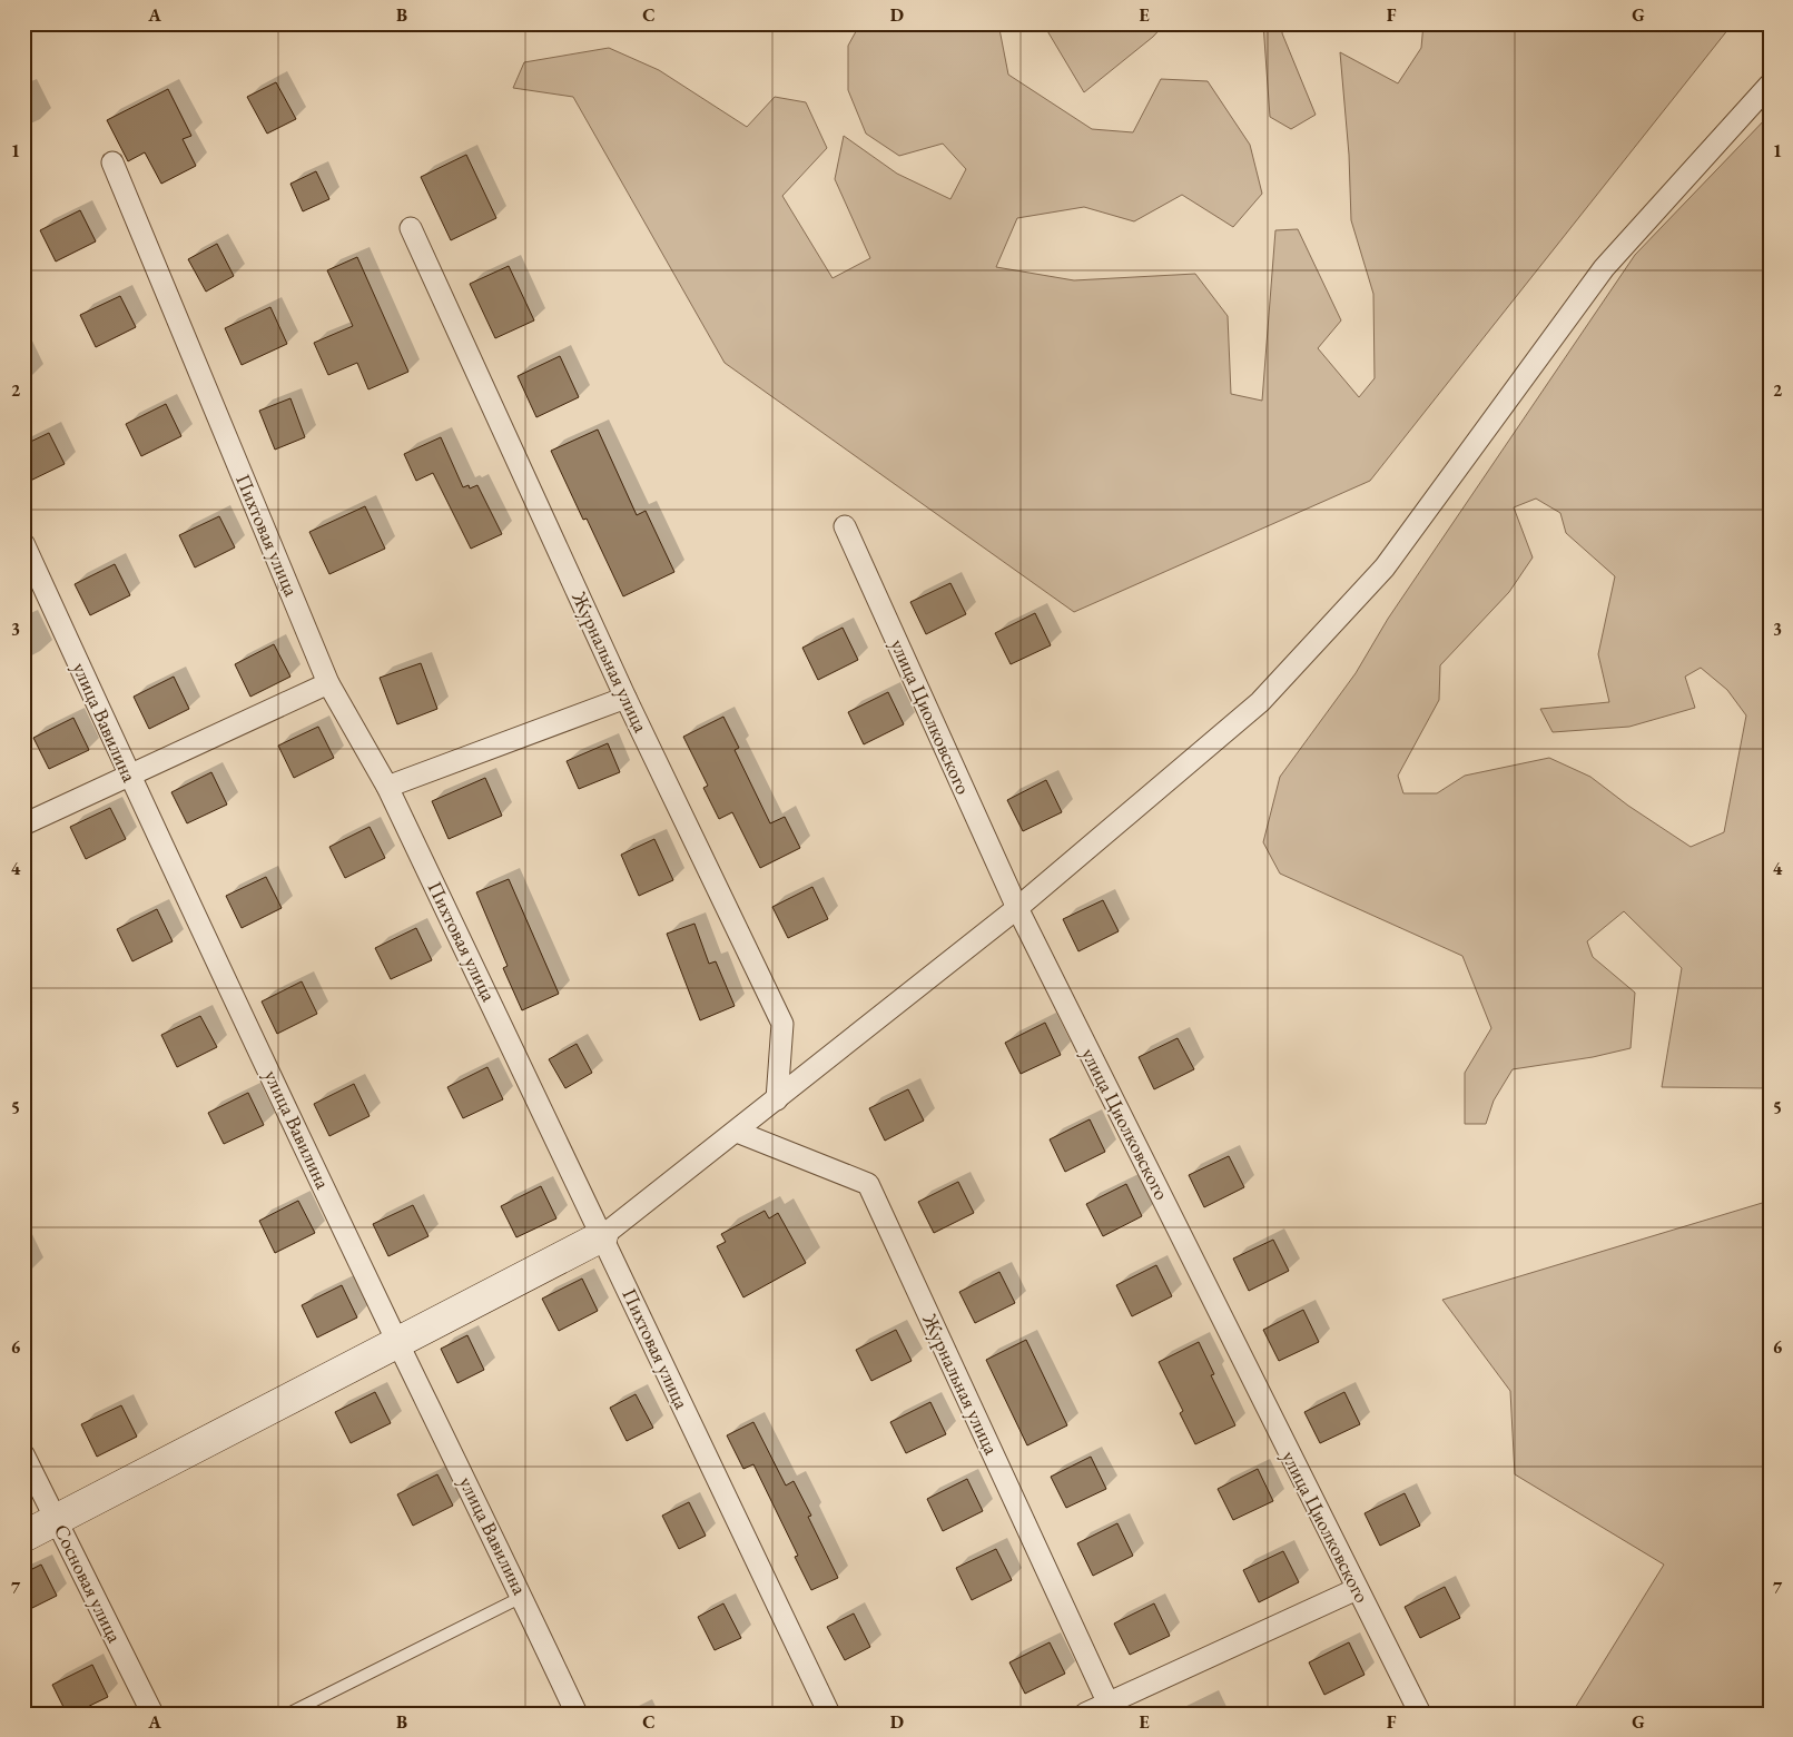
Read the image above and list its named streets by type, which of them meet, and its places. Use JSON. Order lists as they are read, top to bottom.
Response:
{
  "streets": {
    "street": [
      "Пихтовая улица",
      "Журнальная улица",
      "улица Циолковского",
      "улица Вавилина",
      "Сосновая улица"
    ]
  },
  "grid": {
    "columns": [
      "A",
      "B",
      "C",
      "D",
      "E",
      "F",
      "G"
    ],
    "rows": [
      "1",
      "2",
      "3",
      "4",
      "5",
      "6",
      "7"
    ]
  }
}
